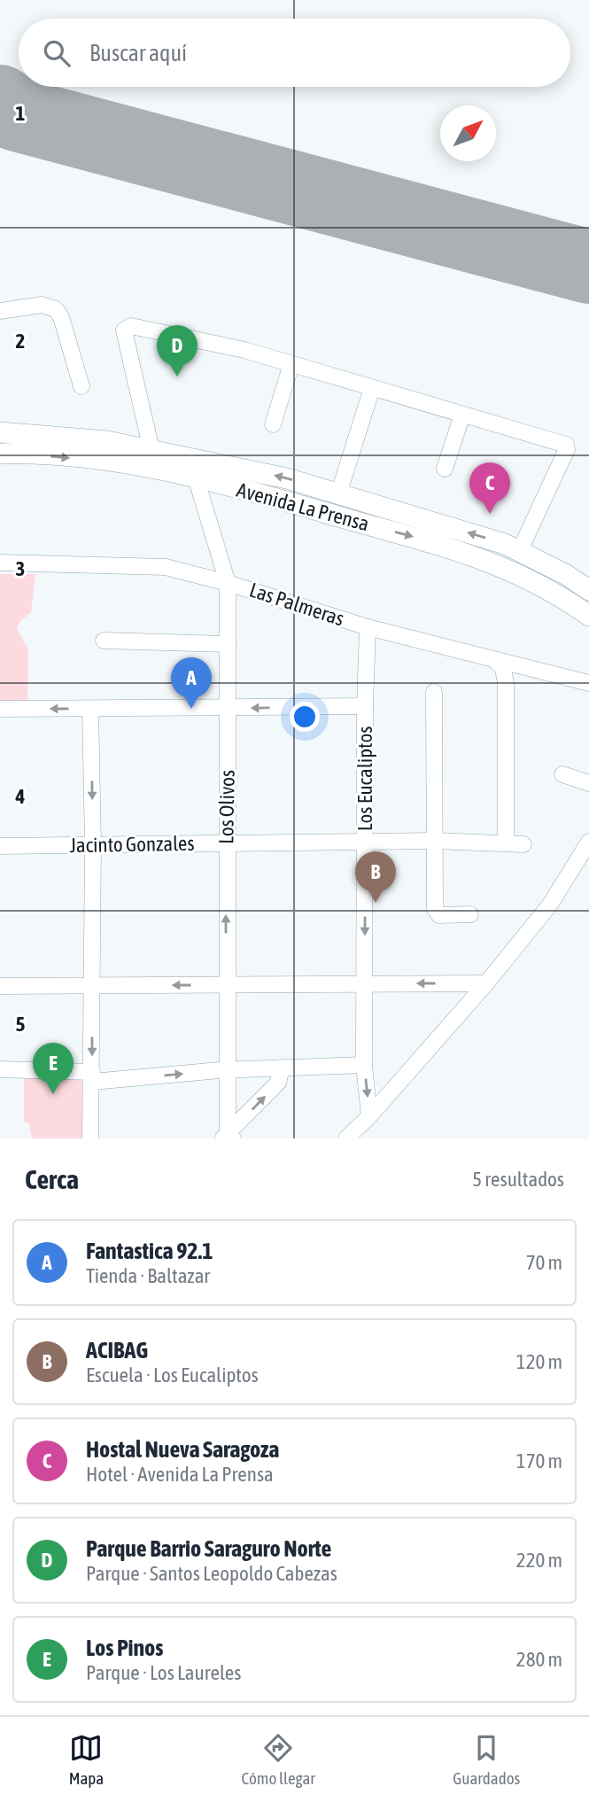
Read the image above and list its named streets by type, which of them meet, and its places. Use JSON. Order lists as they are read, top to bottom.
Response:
{
  "streets": {
    "main road": ["Avenida La Prensa"],
    "street": [
      "Las Palmeras",
      "Los Eucaliptos",
      "Los Olivos",
      "Jacinto Gonzales"
    ]
  },
  "crossings": [
    ["Avenida La Prensa", "Los Olivos"],
    ["Las Palmeras", "Los Eucaliptos"],
    ["Las Palmeras", "Los Olivos"],
    ["Los Eucaliptos", "Jacinto Gonzales"],
    ["Los Olivos", "Jacinto Gonzales"]
  ],
  "one_way": ["Los Eucaliptos"],
  "north": "top right",
  "page": {
    "search": "Buscar aquí",
    "pins": [
      "D",
      "C",
      "A",
      "B",
      "E"
    ],
    "heading": ["Cerca", "5 resultados"],
    "list": [
      {
        "mark": "A",
        "name": "Fantastica 92.1",
        "note": "Tienda · Baltazar",
        "value": "70 m"
      },
      {
        "mark": "B",
        "name": "ACIBAG",
        "note": "Escuela · Los Eucaliptos",
        "value": "120 m"
      },
      {
        "mark": "C",
        "name": "Hostal Nueva Saragoza",
        "note": "Hotel · Avenida La Prensa",
        "value": "170 m"
      },
      {
        "mark": "D",
        "name": "Parque Barrio Saraguro Norte",
        "note": "Parque · Santos Leopoldo Cabezas",
        "value": "220 m"
      },
      {
        "mark": "E",
        "name": "Los Pinos",
        "note": "Parque · Los Laureles",
        "value": "280 m"
      }
    ],
    "nav": ["Mapa", "Cómo llegar", "Guardados"]
  },
  "grid": {
    "rows": [
      "1",
      "2",
      "3",
      "4",
      "5"
    ]
  }
}
